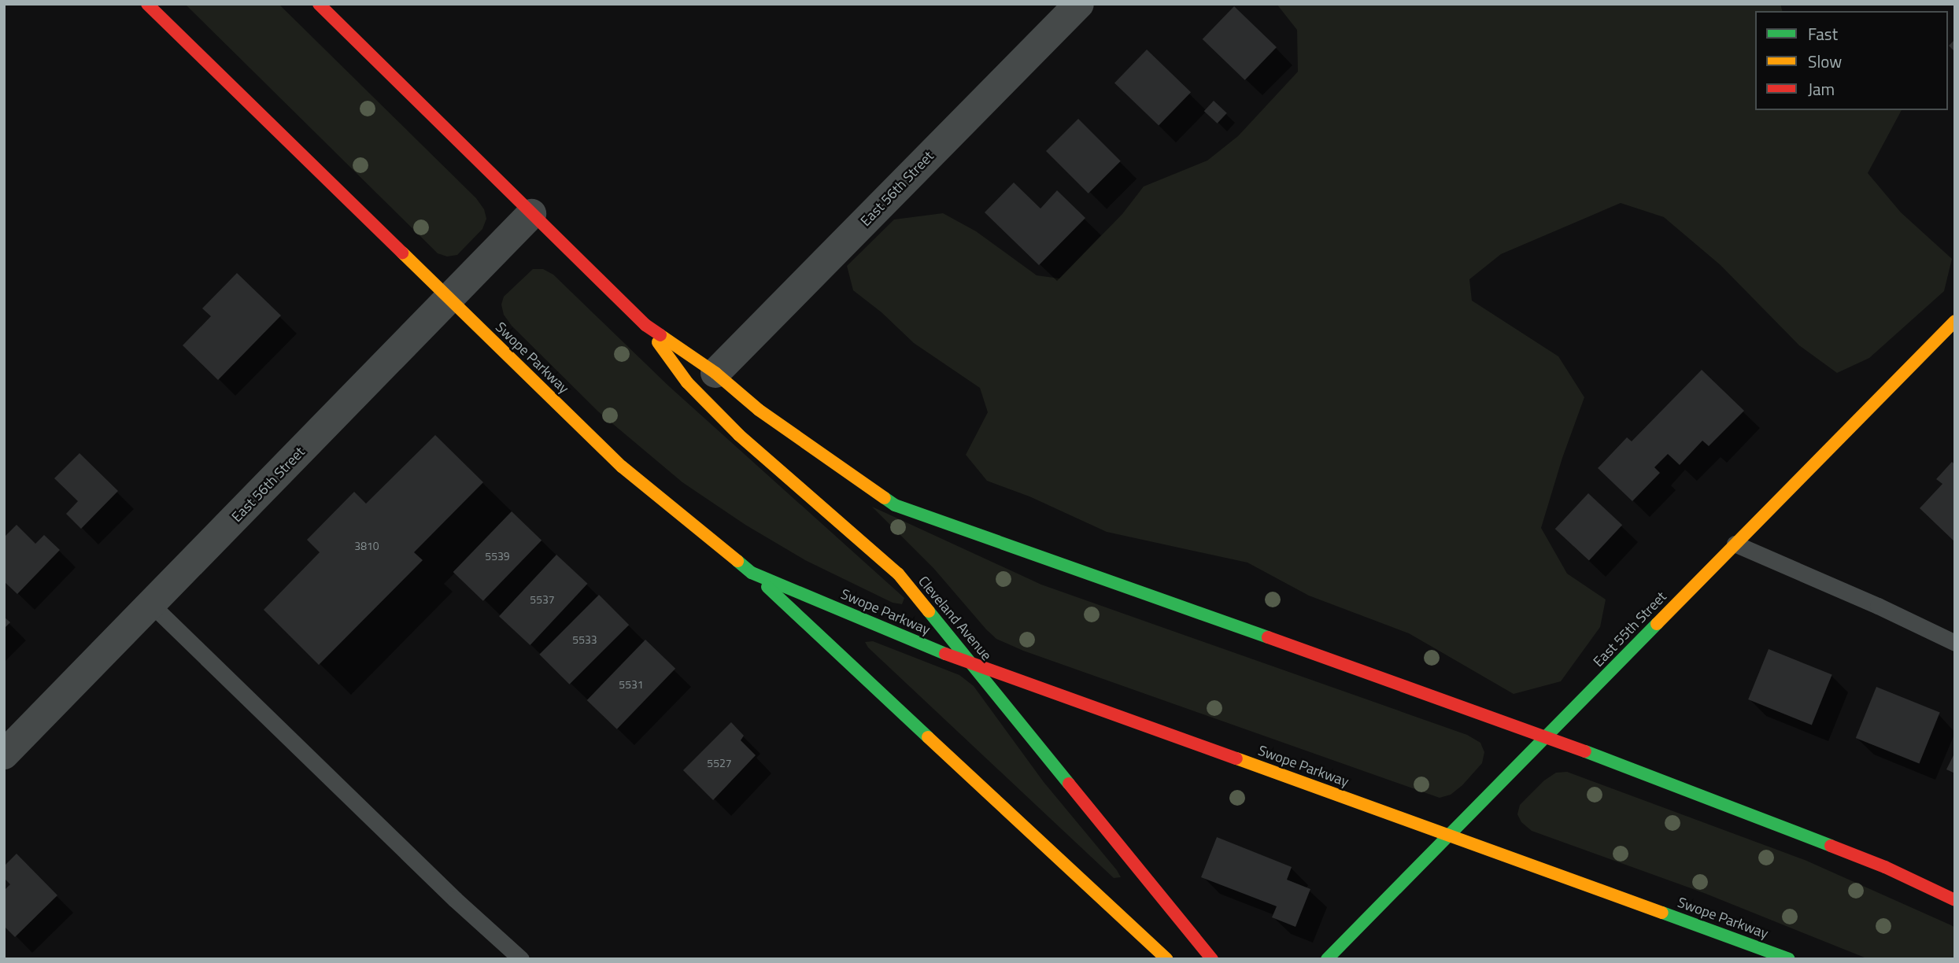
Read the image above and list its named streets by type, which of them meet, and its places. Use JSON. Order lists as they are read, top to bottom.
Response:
{
  "streets": {
    "main road": ["Swope Parkway", "Cleveland Avenue", "East 55th Street"],
    "street": ["East 56th Street"]
  },
  "crossings": [
    ["East 56th Street", "Swope Parkway"],
    ["Swope Parkway", "Cleveland Avenue"],
    ["Swope Parkway", "East 55th Street"]
  ],
  "house_numbers": [
    "3810",
    "5539",
    "5537",
    "5533",
    "5531",
    "5527"
  ],
  "legend": ["Fast", "Slow", "Jam"]
}
